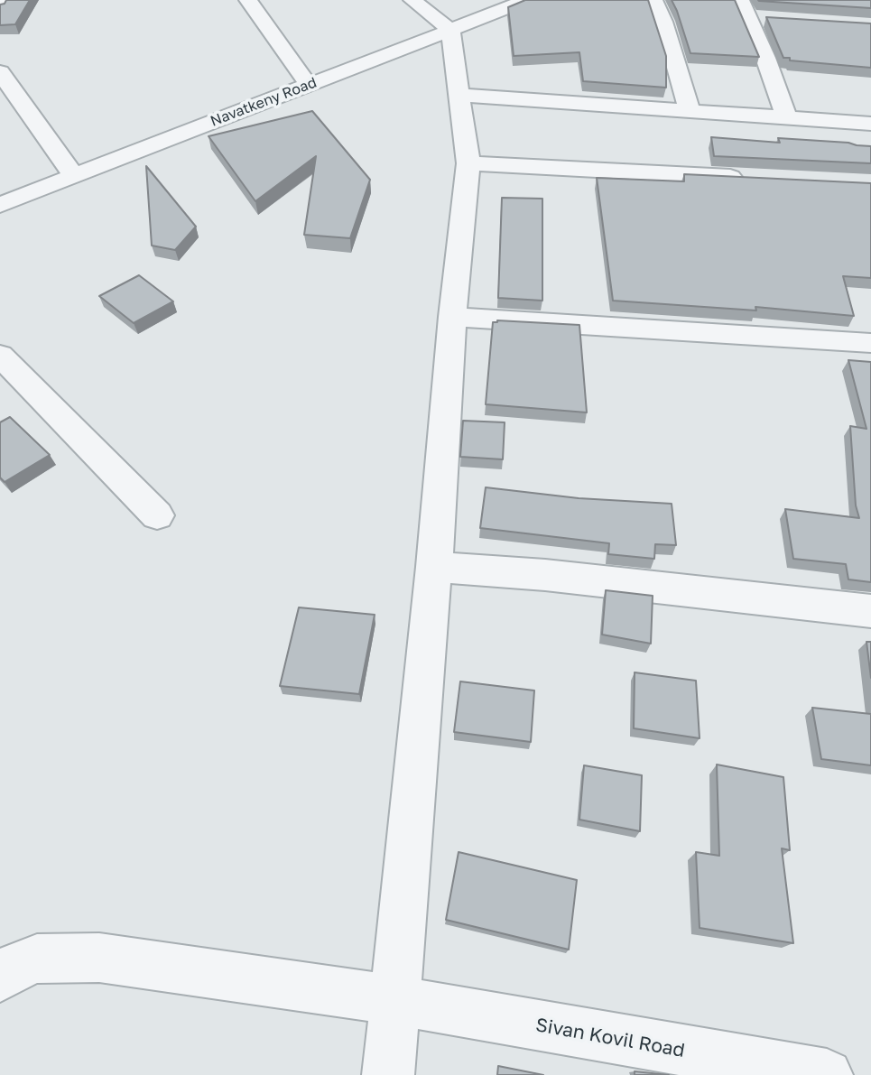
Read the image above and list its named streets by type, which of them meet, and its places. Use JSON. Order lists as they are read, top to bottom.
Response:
{
  "streets": {
    "street": ["Navatkeny Road", "Sivan Kovil Road"]
  }
}
